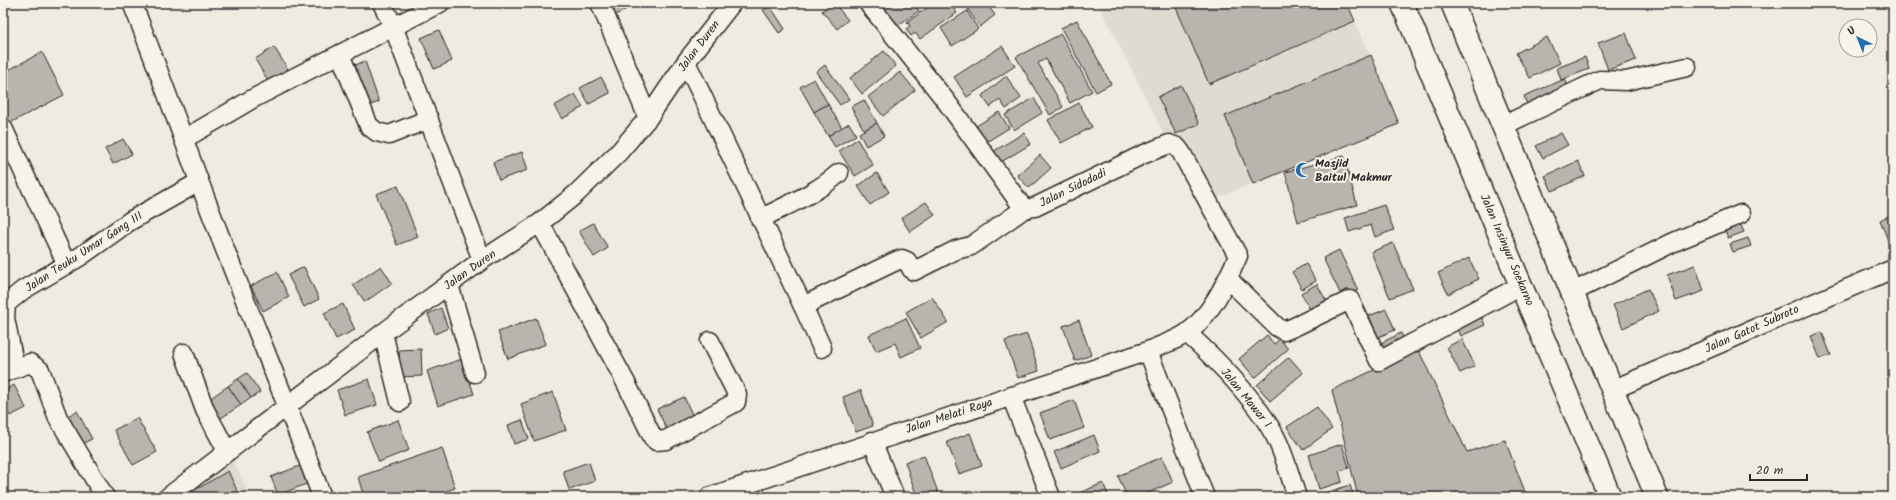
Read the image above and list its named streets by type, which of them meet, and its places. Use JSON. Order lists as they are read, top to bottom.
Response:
{
  "streets": {
    "main road": ["Jalan Insinyur Soekarno"],
    "street": [
      "Jalan Duren",
      "Jalan Sidodadi",
      "Jalan Teuku Umar Gang III",
      "Jalan Gatot Subroto",
      "Jalan Mawar I",
      "Jalan Melati Raya"
    ]
  },
  "crossings": [
    ["Jalan Mawar I", "Jalan Melati Raya"]
  ],
  "places": {
    "mosque": ["Masjid Baitul Makmur"]
  },
  "scale_bar": "20 m",
  "north": "top left"
}
